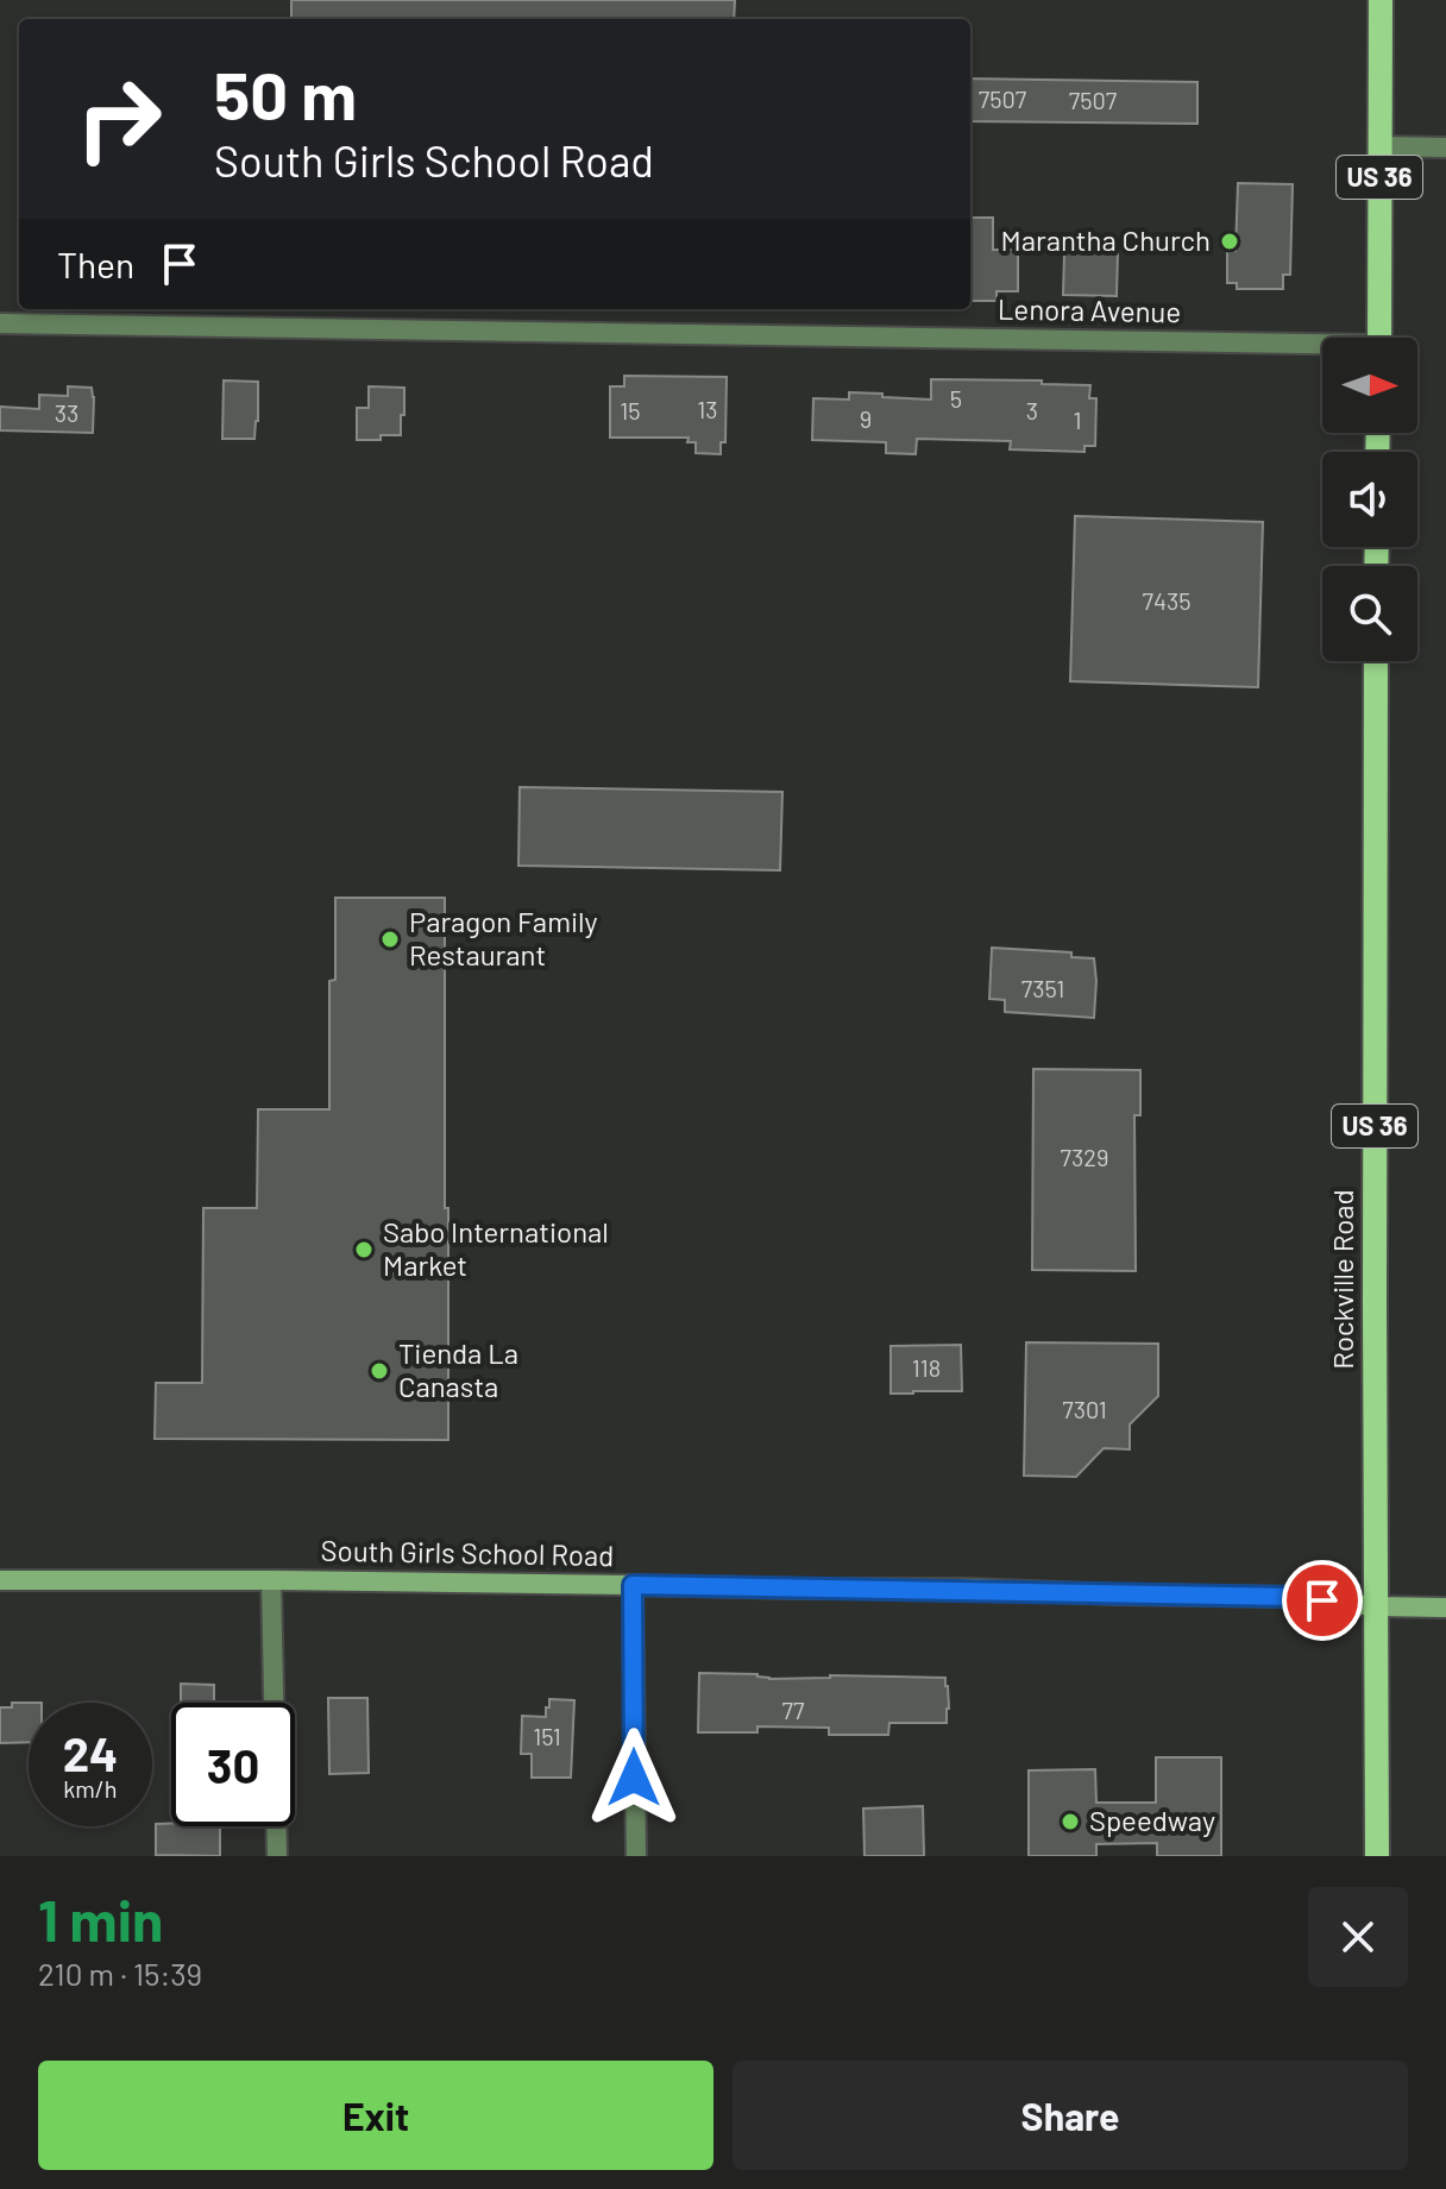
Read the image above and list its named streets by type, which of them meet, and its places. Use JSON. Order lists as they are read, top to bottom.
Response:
{
  "streets": {
    "main road": ["US 36", "Rockville Road", "South Girls School Road"],
    "street": ["Lenora Avenue"]
  },
  "crossings": [
    ["Rockville Road", "South Girls School Road"]
  ],
  "places": [
    "Marantha Church",
    "Paragon Family Restaurant",
    "Sabo International Market",
    "Tienda La Canasta",
    "Speedway"
  ],
  "house_numbers": [
    "7507",
    "7507",
    "5",
    "13",
    "15",
    "3",
    "33",
    "9",
    "1",
    "7435",
    "7351",
    "7329",
    "118",
    "7301",
    "77",
    "151"
  ],
  "north": "right",
  "page": {
    "turn": ["50 m", "South Girls School Road"],
    "then": "Then",
    "speed": "24 km/h",
    "limit": "30",
    "heading": ["1 min", "210 m · 15:39"],
    "buttons": ["Exit", "Share"]
  }
}
